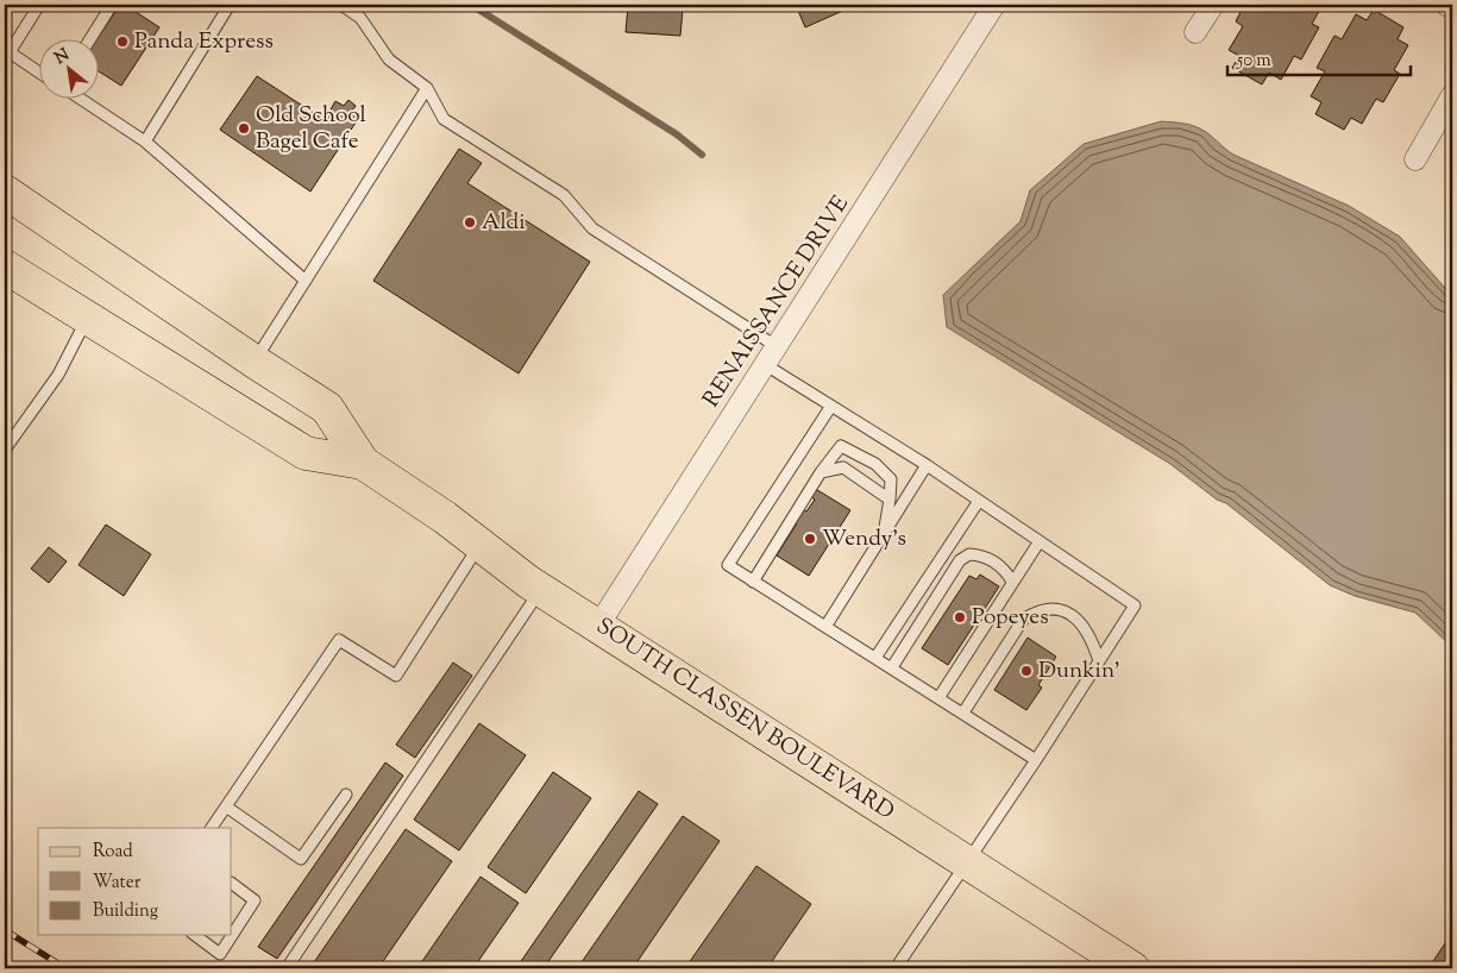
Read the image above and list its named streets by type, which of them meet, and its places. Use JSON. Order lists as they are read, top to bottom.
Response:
{
  "streets": {
    "main road": ["SOUTH CLASSEN BOULEVARD"],
    "street": ["RENAISSANCE DRIVE"]
  },
  "crossings": [
    ["RENAISSANCE DRIVE", "SOUTH CLASSEN BOULEVARD"]
  ],
  "places": [
    "Panda Express",
    "Old School Bagel Cafe",
    "Aldi",
    "Wendy's",
    "Popeyes",
    "Dunkin'"
  ],
  "legend": ["Road", "Water", "Building"],
  "scale_bar": "50 m",
  "north": "top left"
}
